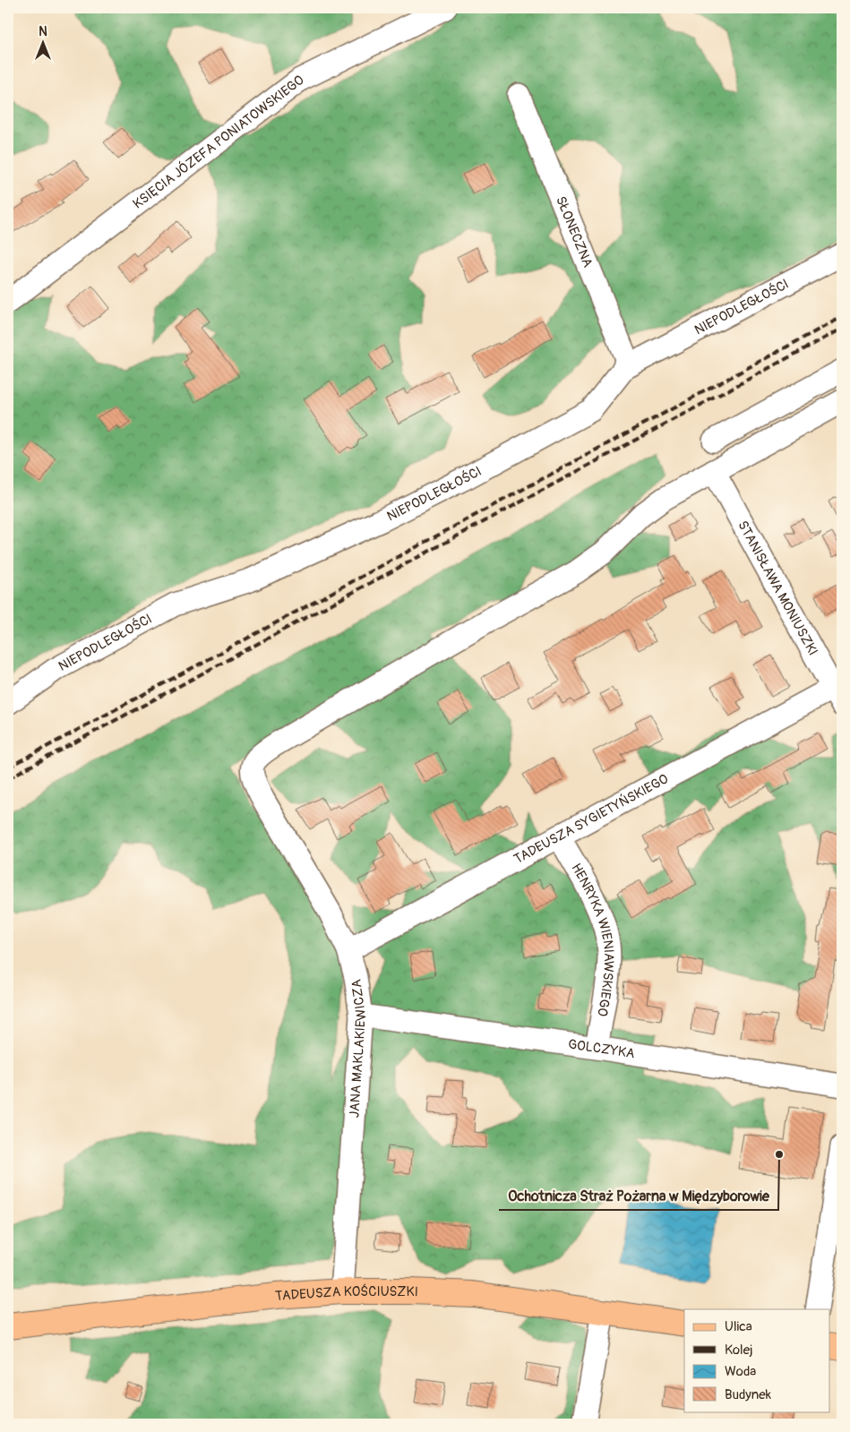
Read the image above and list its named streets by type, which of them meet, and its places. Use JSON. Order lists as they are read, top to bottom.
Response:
{
  "streets": {
    "main road": ["TADEUSZA KOŚCIUSZKI"],
    "street": [
      "KSIĘCIA JÓZEFA PONIATOWSKIEGO",
      "SŁONECZNA",
      "NIEPODLEGŁOŚCI",
      "STANISŁAWA MONIUSZKI",
      "TADEUSZA SYGIETYŃSKIEGO",
      "HENRYKA WIENIAWSKIEGO",
      "JANA MAKLAKIEWICZA",
      "GOLCZYKA"
    ]
  },
  "crossings": [
    ["SŁONECZNA", "NIEPODLEGŁOŚCI"],
    ["STANISŁAWA MONIUSZKI", "TADEUSZA SYGIETYŃSKIEGO"],
    ["STANISŁAWA MONIUSZKI", "JANA MAKLAKIEWICZA"],
    ["TADEUSZA SYGIETYŃSKIEGO", "HENRYKA WIENIAWSKIEGO"],
    ["TADEUSZA SYGIETYŃSKIEGO", "JANA MAKLAKIEWICZA"],
    ["HENRYKA WIENIAWSKIEGO", "GOLCZYKA"],
    ["JANA MAKLAKIEWICZA", "GOLCZYKA"],
    ["JANA MAKLAKIEWICZA", "TADEUSZA KOŚCIUSZKI"]
  ],
  "places": ["Ochotnicza Straż Pożarna w Międzyborowie"],
  "legend": [
    "Ulica",
    "Kolej",
    "Woda",
    "Budynek"
  ],
  "north": "top"
}
